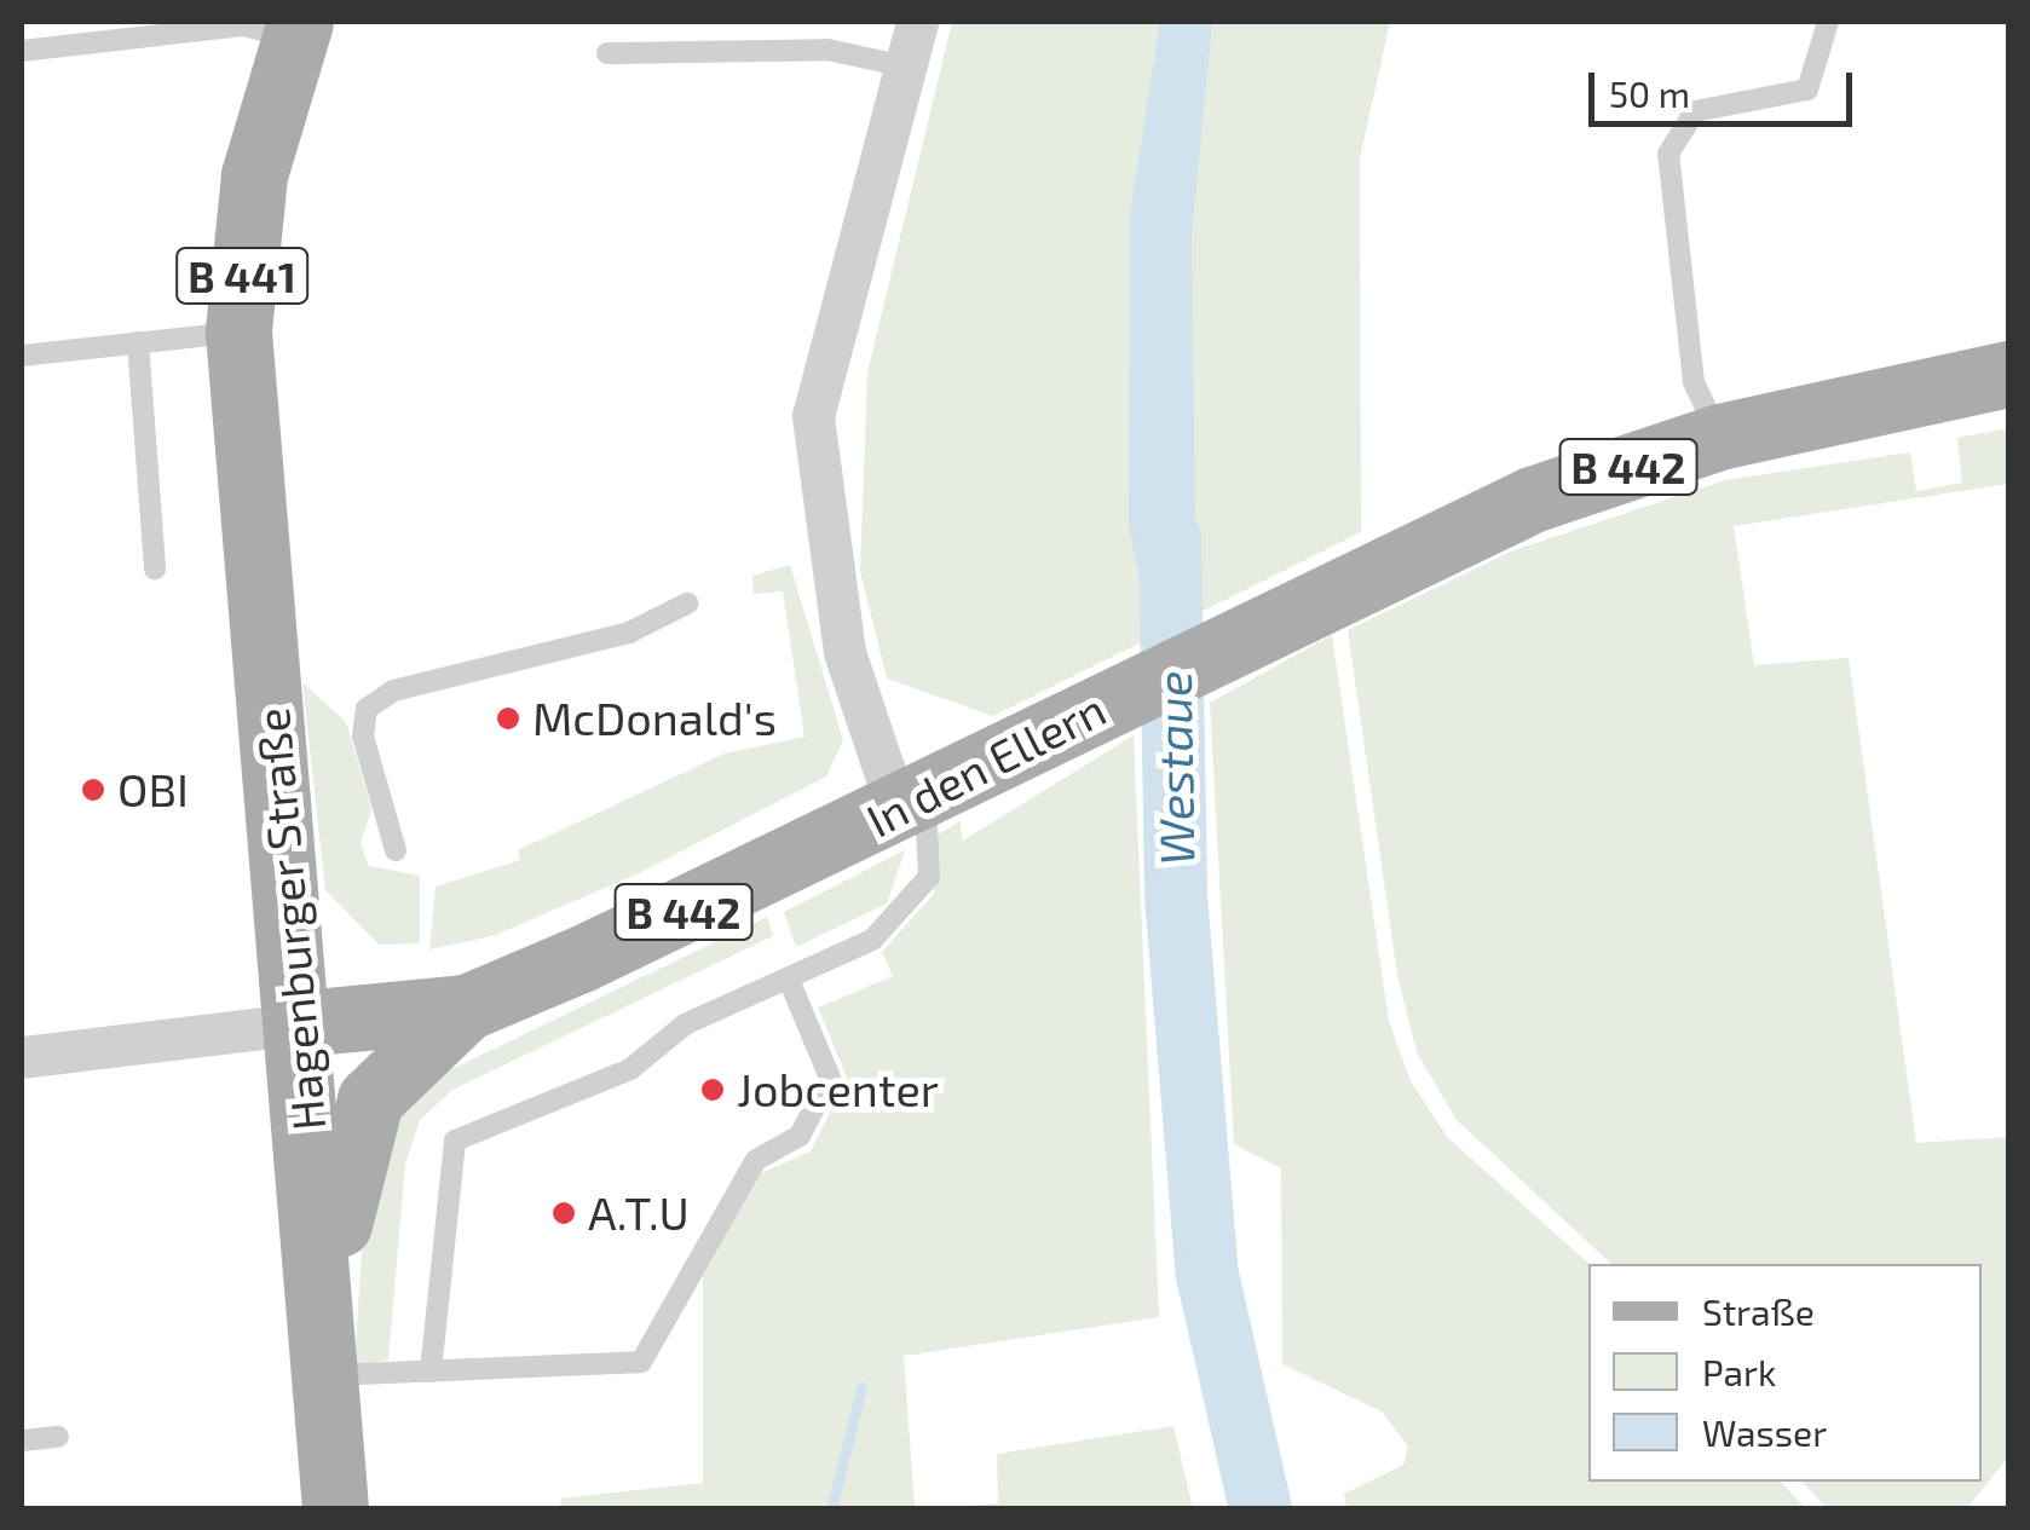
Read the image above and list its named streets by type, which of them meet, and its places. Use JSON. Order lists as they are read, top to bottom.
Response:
{
  "streets": {
    "main road": [
      "B 441",
      "B 442",
      "In den Ellern",
      "Hagenburger Straße"
    ]
  },
  "crossings": [
    ["In den Ellern", "Hagenburger Straße"]
  ],
  "water": ["Westaue"],
  "places": [
    "McDonald's",
    "OBI",
    "Jobcenter",
    "A.T.U"
  ],
  "legend": ["Straße", "Park", "Wasser"],
  "scale_bar": "50 m"
}
